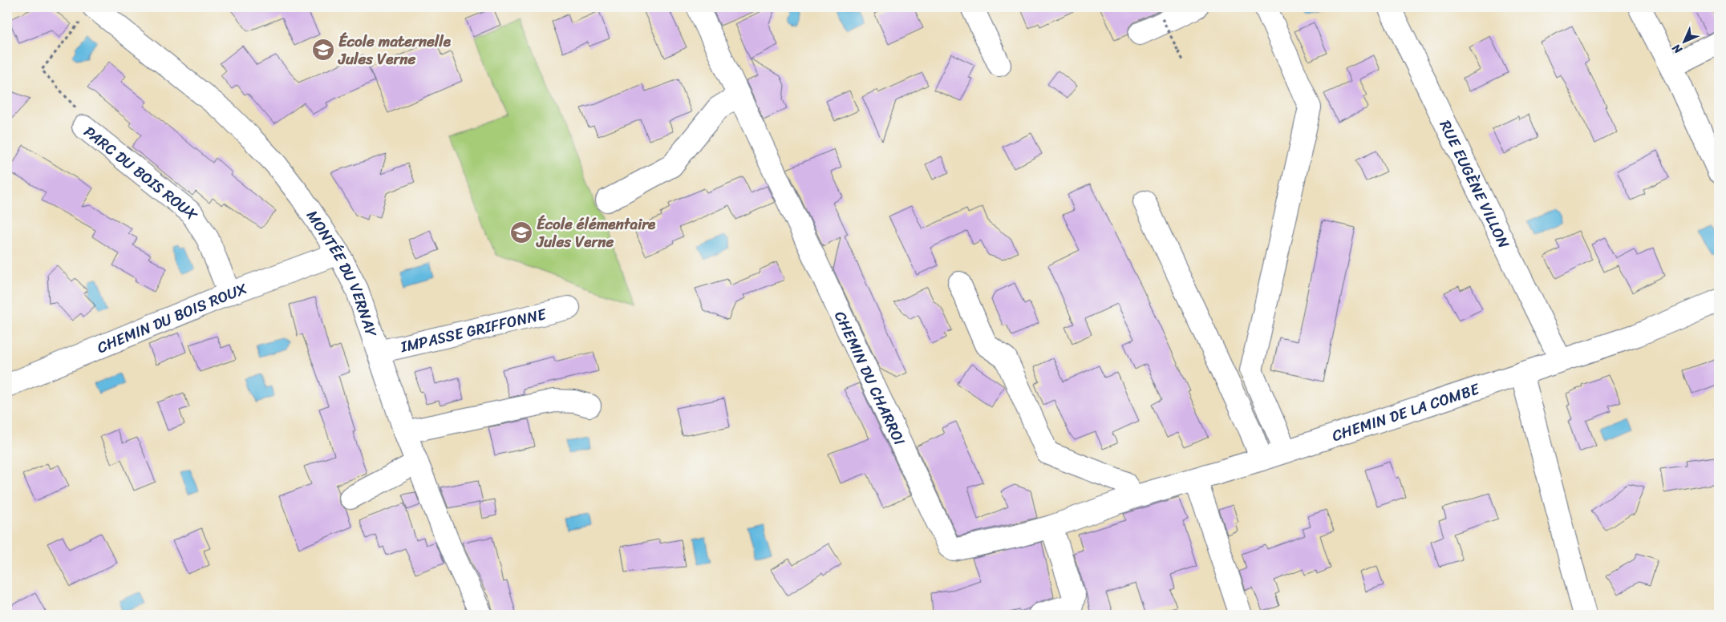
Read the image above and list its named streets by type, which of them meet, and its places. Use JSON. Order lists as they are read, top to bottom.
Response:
{
  "streets": {
    "street": [
      "PARC DU BOIS ROUX",
      "RUE EUGÈNE VILLON",
      "MONTÉE DU VERNAY",
      "CHEMIN DU BOIS ROUX",
      "IMPASSE GRIFFONNE",
      "CHEMIN DU CHARROI",
      "CHEMIN DE LA COMBE"
    ]
  },
  "crossings": [
    ["PARC DU BOIS ROUX", "MONTÉE DU VERNAY"],
    ["PARC DU BOIS ROUX", "CHEMIN DU BOIS ROUX"],
    ["MONTÉE DU VERNAY", "CHEMIN DU BOIS ROUX"],
    ["MONTÉE DU VERNAY", "IMPASSE GRIFFONNE"],
    ["CHEMIN DU CHARROI", "CHEMIN DE LA COMBE"]
  ],
  "places": {
    "school or university": ["École maternelle Jules Verne", "École élémentaire Jules Verne"]
  },
  "north": "bottom left"
}
